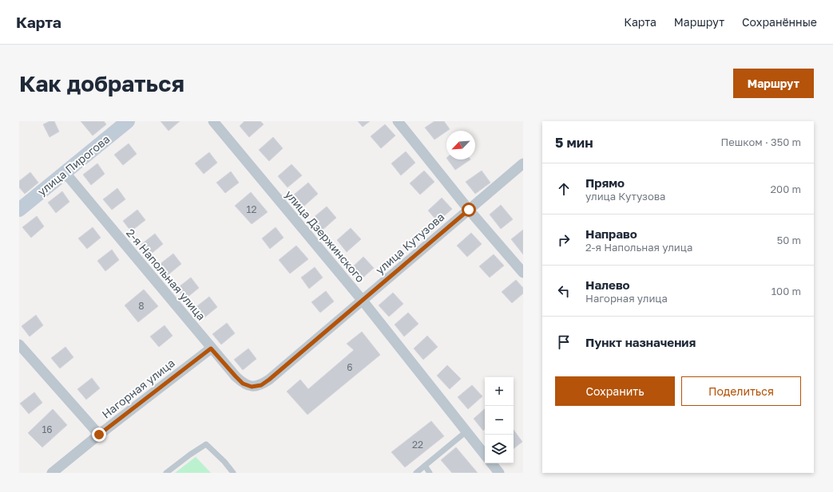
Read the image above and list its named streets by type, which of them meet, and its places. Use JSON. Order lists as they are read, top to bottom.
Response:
{
  "streets": {
    "street": [
      "улица Пирогова",
      "улица Дзержинского",
      "улица Кутузова",
      "2-я Напольная улица",
      "Нагорная улица"
    ]
  },
  "crossings": [
    ["улица Пирогова", "2-я Напольная улица"],
    ["улица Дзержинского", "улица Кутузова"],
    ["улица Кутузова", "2-я Напольная улица"],
    ["2-я Напольная улица", "Нагорная улица"]
  ],
  "house_numbers": [
    "12",
    "8",
    "6",
    "16",
    "22"
  ],
  "north": "bottom left",
  "page": {
    "header": "Карта",
    "nav": ["Карта", "Маршрут", "Сохранённые"],
    "buttons": [
      "Маршрут",
      ["Сохранить", "Поделиться"]
    ],
    "title": "Как добраться",
    "heading": ["5 мин", "Пешком · 350 m"],
    "list": [
      ["Прямо", "улица Кутузова", "200 m"],
      ["Направо", "2-я Напольная улица", "50 m"],
      ["Налево", "Нагорная улица", "100 m"],
      "Пункт назначения"
    ],
    "map_buttons": ["+", "−"]
  }
}
